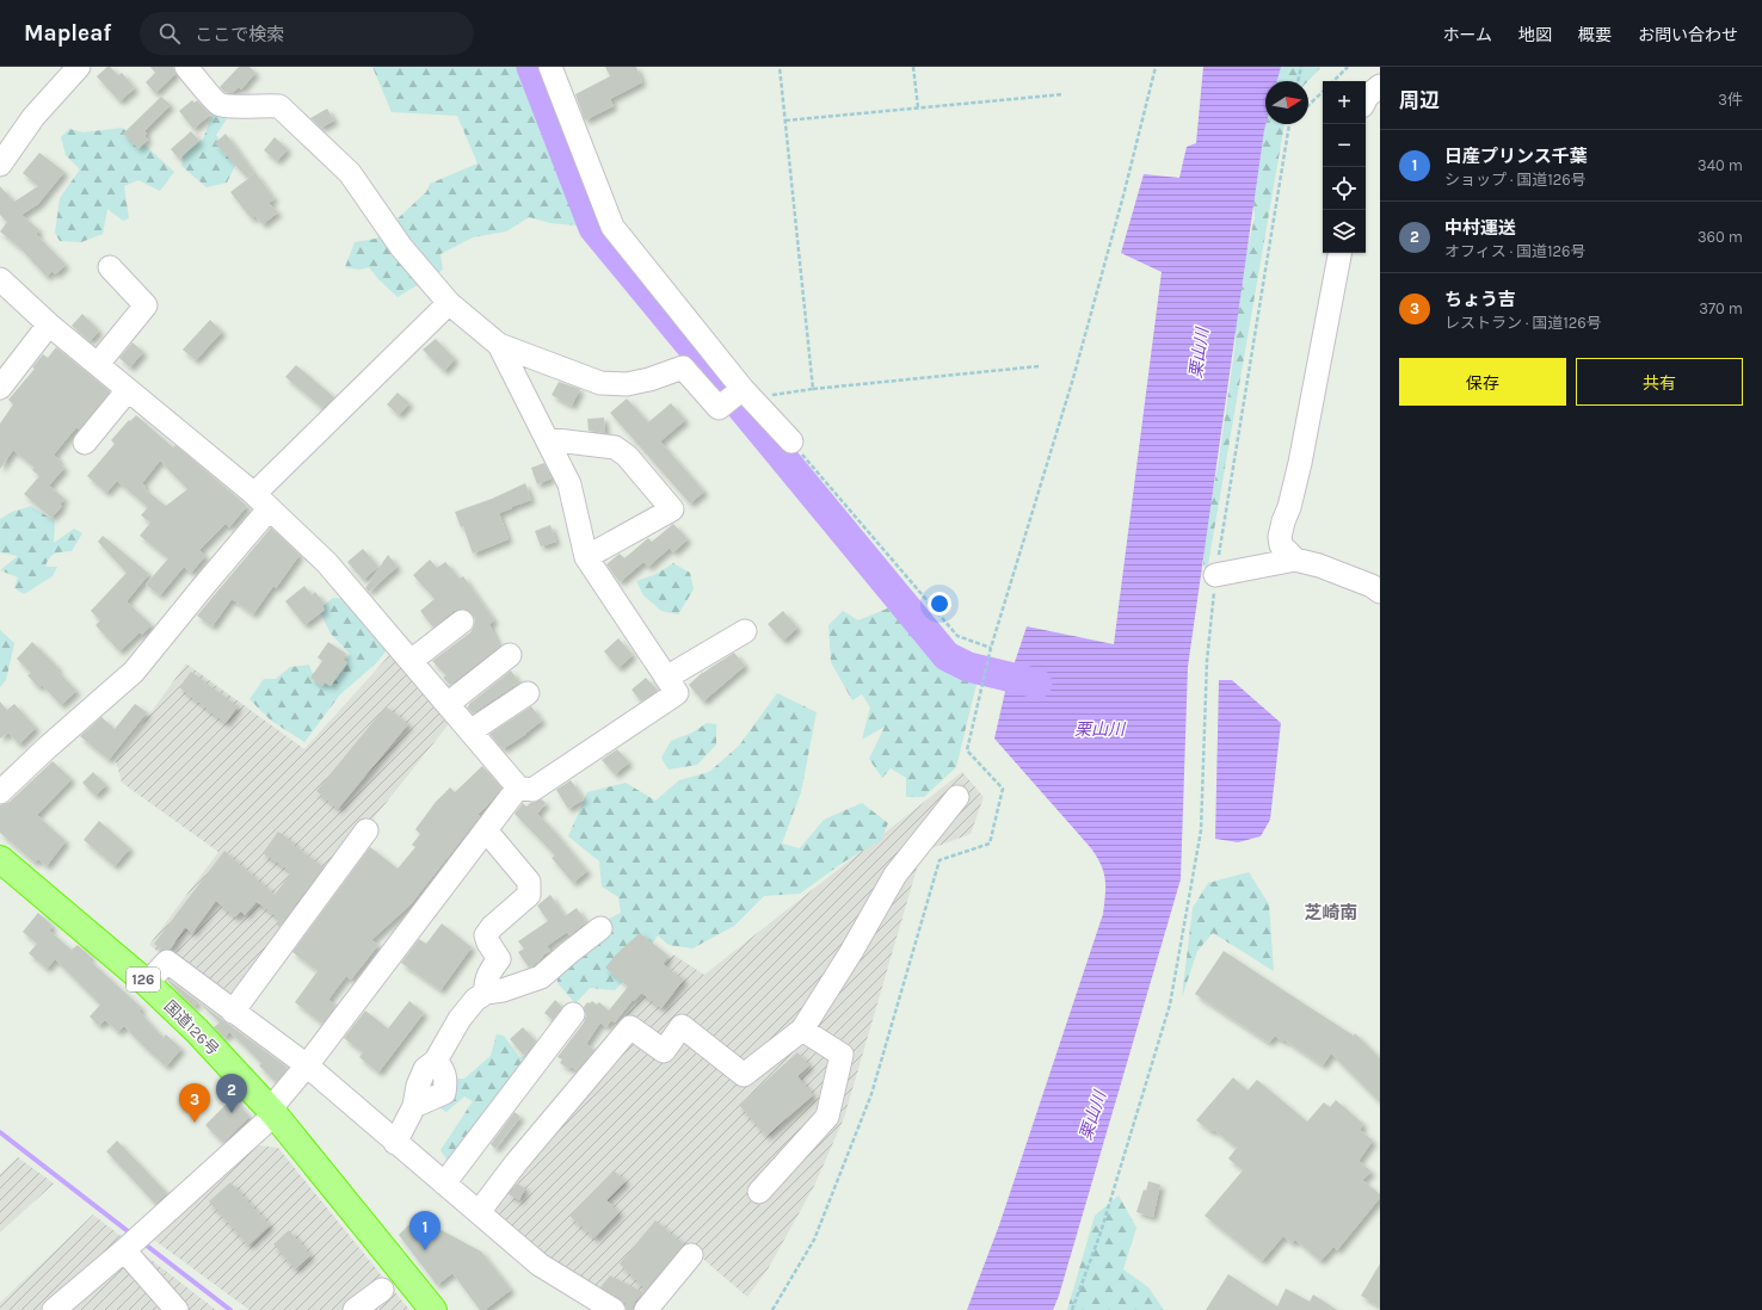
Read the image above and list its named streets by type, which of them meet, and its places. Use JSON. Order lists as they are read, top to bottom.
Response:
{
  "streets": {
    "highway": ["126", "国道126号"]
  },
  "districts": ["芝崎南"],
  "water": ["栗山川"],
  "north": "right",
  "page": {
    "header": "Mapleaf",
    "search": "ここで検索",
    "nav": [
      "ホーム",
      "地図",
      "概要",
      "お問い合わせ"
    ],
    "heading": ["周辺", "3件"],
    "map_buttons": ["+", "−"],
    "list": [
      {
        "mark": "1",
        "name": "日産プリンス千葉",
        "note": "ショップ · 国道126号",
        "value": "340 m"
      },
      {
        "mark": "2",
        "name": "中村運送",
        "note": "オフィス · 国道126号",
        "value": "360 m"
      },
      {
        "mark": "3",
        "name": "ちょう吉",
        "note": "レストラン · 国道126号",
        "value": "370 m"
      }
    ],
    "buttons": ["保存", "共有"],
    "pins": ["2", "3", "1"]
  }
}
